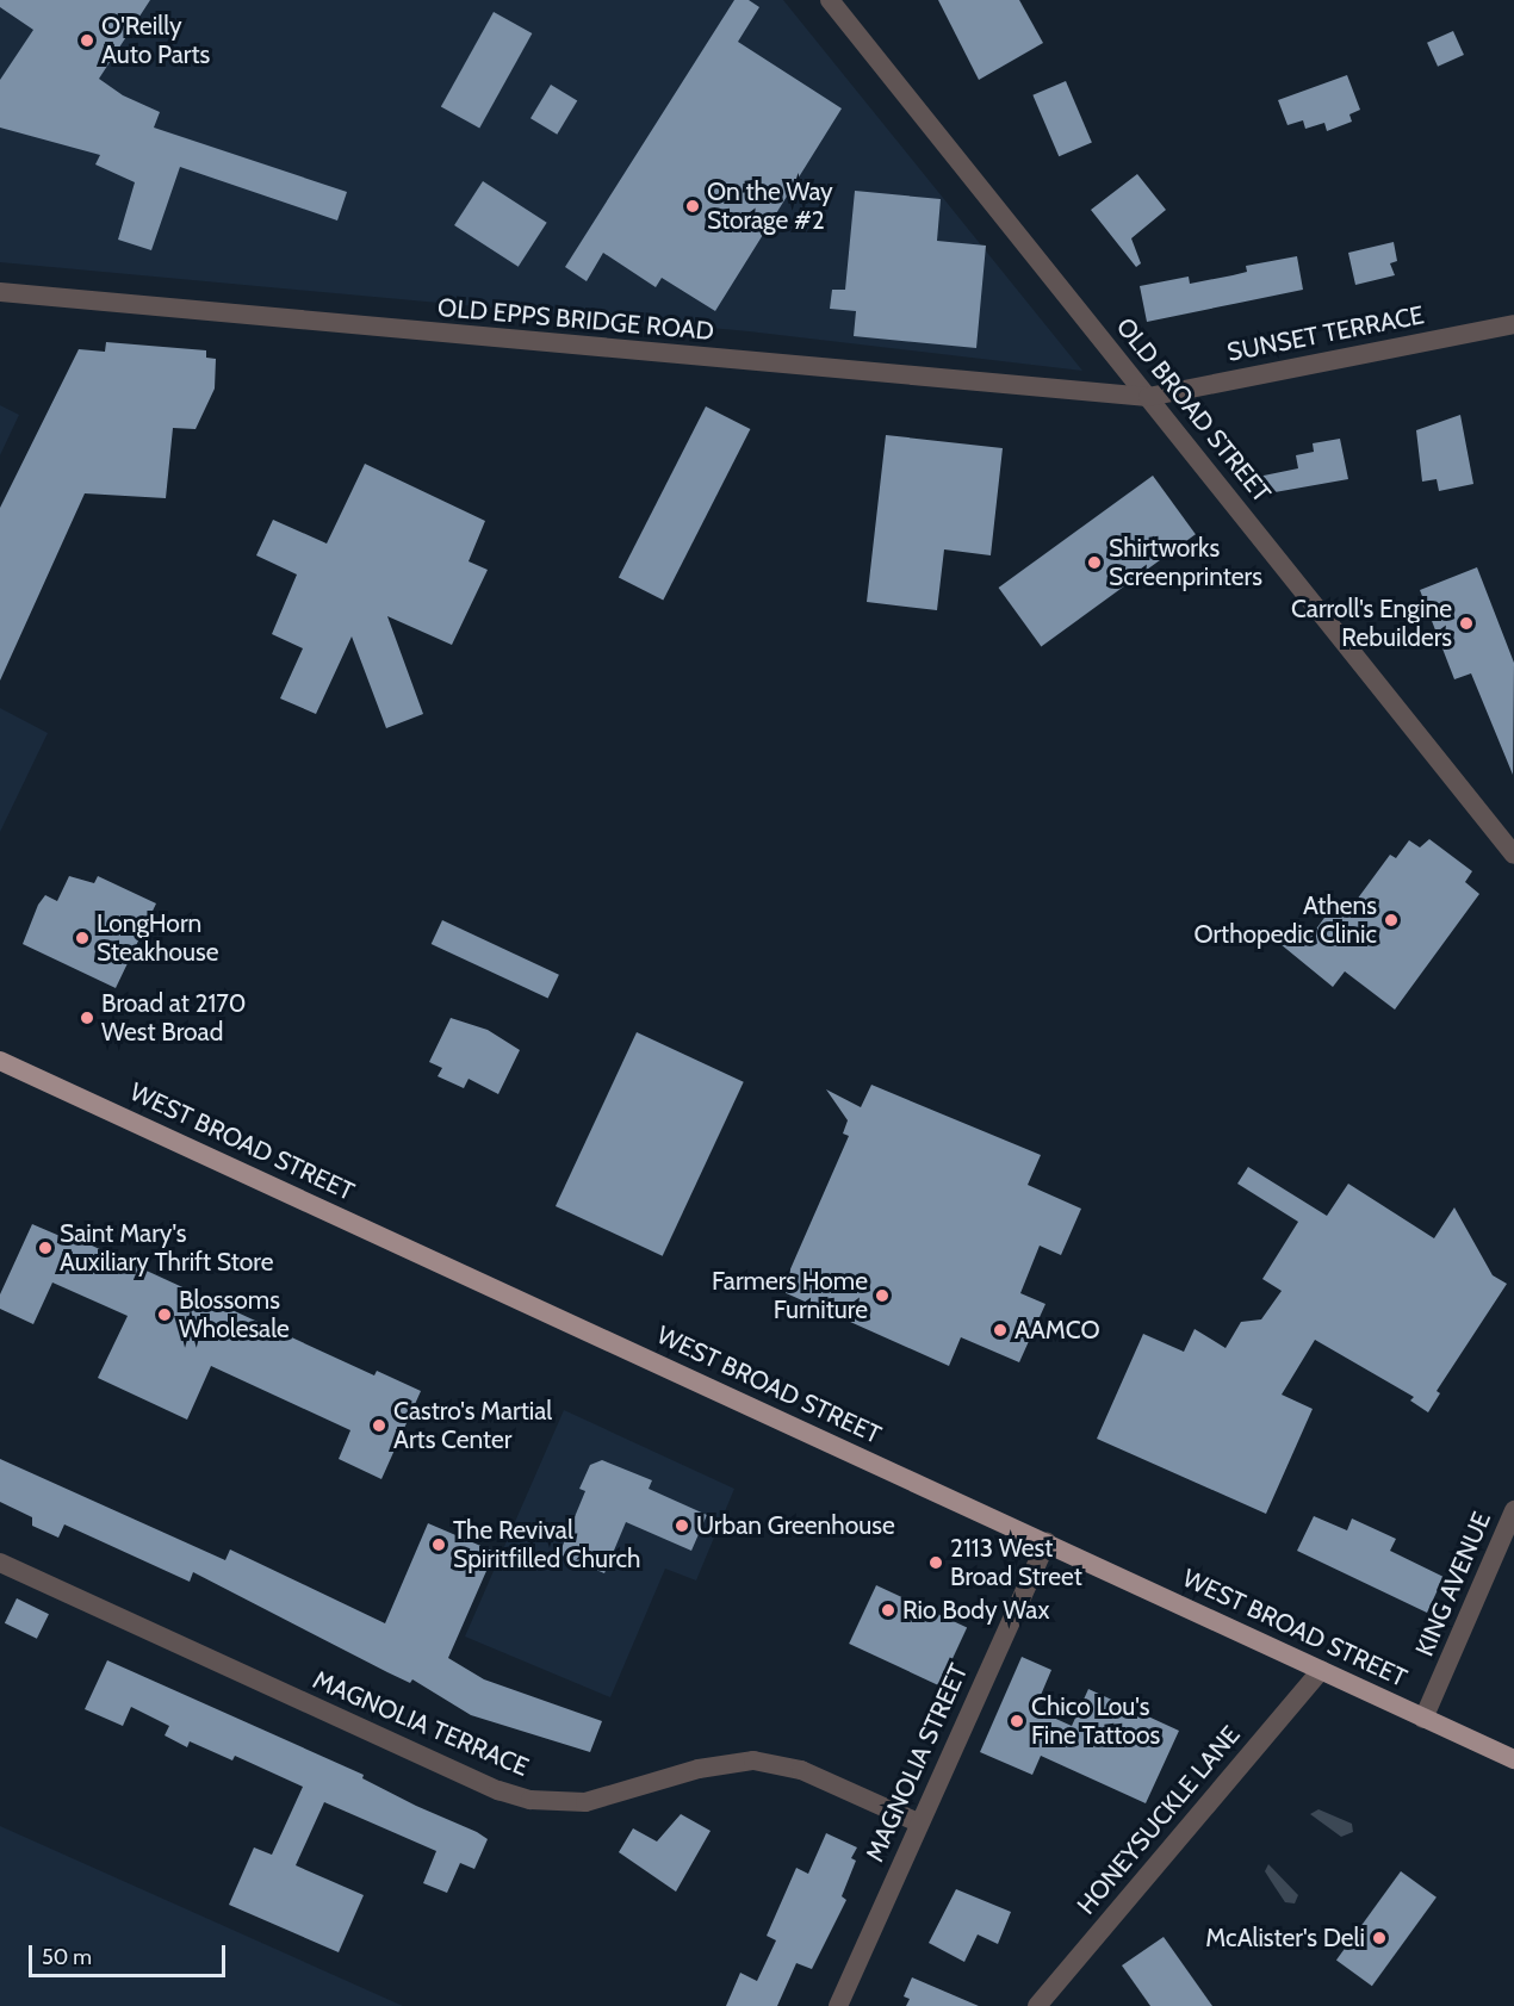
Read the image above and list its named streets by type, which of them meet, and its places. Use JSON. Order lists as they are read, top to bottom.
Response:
{
  "streets": {
    "main road": ["WEST BROAD STREET"],
    "street": [
      "OLD EPPS BRIDGE ROAD",
      "SUNSET TERRACE",
      "OLD BROAD STREET",
      "KING AVENUE",
      "MAGNOLIA TERRACE",
      "MAGNOLIA STREET",
      "HONEYSUCKLE LANE"
    ]
  },
  "crossings": [
    ["OLD EPPS BRIDGE ROAD", "SUNSET TERRACE"],
    ["OLD EPPS BRIDGE ROAD", "OLD BROAD STREET"],
    ["SUNSET TERRACE", "OLD BROAD STREET"],
    ["WEST BROAD STREET", "KING AVENUE"],
    ["WEST BROAD STREET", "MAGNOLIA STREET"],
    ["WEST BROAD STREET", "HONEYSUCKLE LANE"],
    ["MAGNOLIA TERRACE", "MAGNOLIA STREET"]
  ],
  "places": [
    "O'Reilly Auto Parts",
    "On the Way Storage #2",
    "Shirtworks Screenprinters",
    "Carroll's Engine Rebuilders",
    "Athens Orthopedic Clinic",
    "LongHorn Steakhouse",
    "Broad at 2170 West Broad",
    "Saint Mary's Auxiliary Thrift Store",
    "Farmers Home Furniture",
    "Blossoms Wholesale",
    "AAMCO",
    "Castro's Martial Arts Center",
    "Urban Greenhouse",
    "The Revival Spiritfilled Church",
    "2113 West Broad Street",
    "Rio Body Wax",
    "Chico Lou's Fine Tattoos",
    "McAlister's Deli"
  ],
  "scale_bar": "50 m"
}
